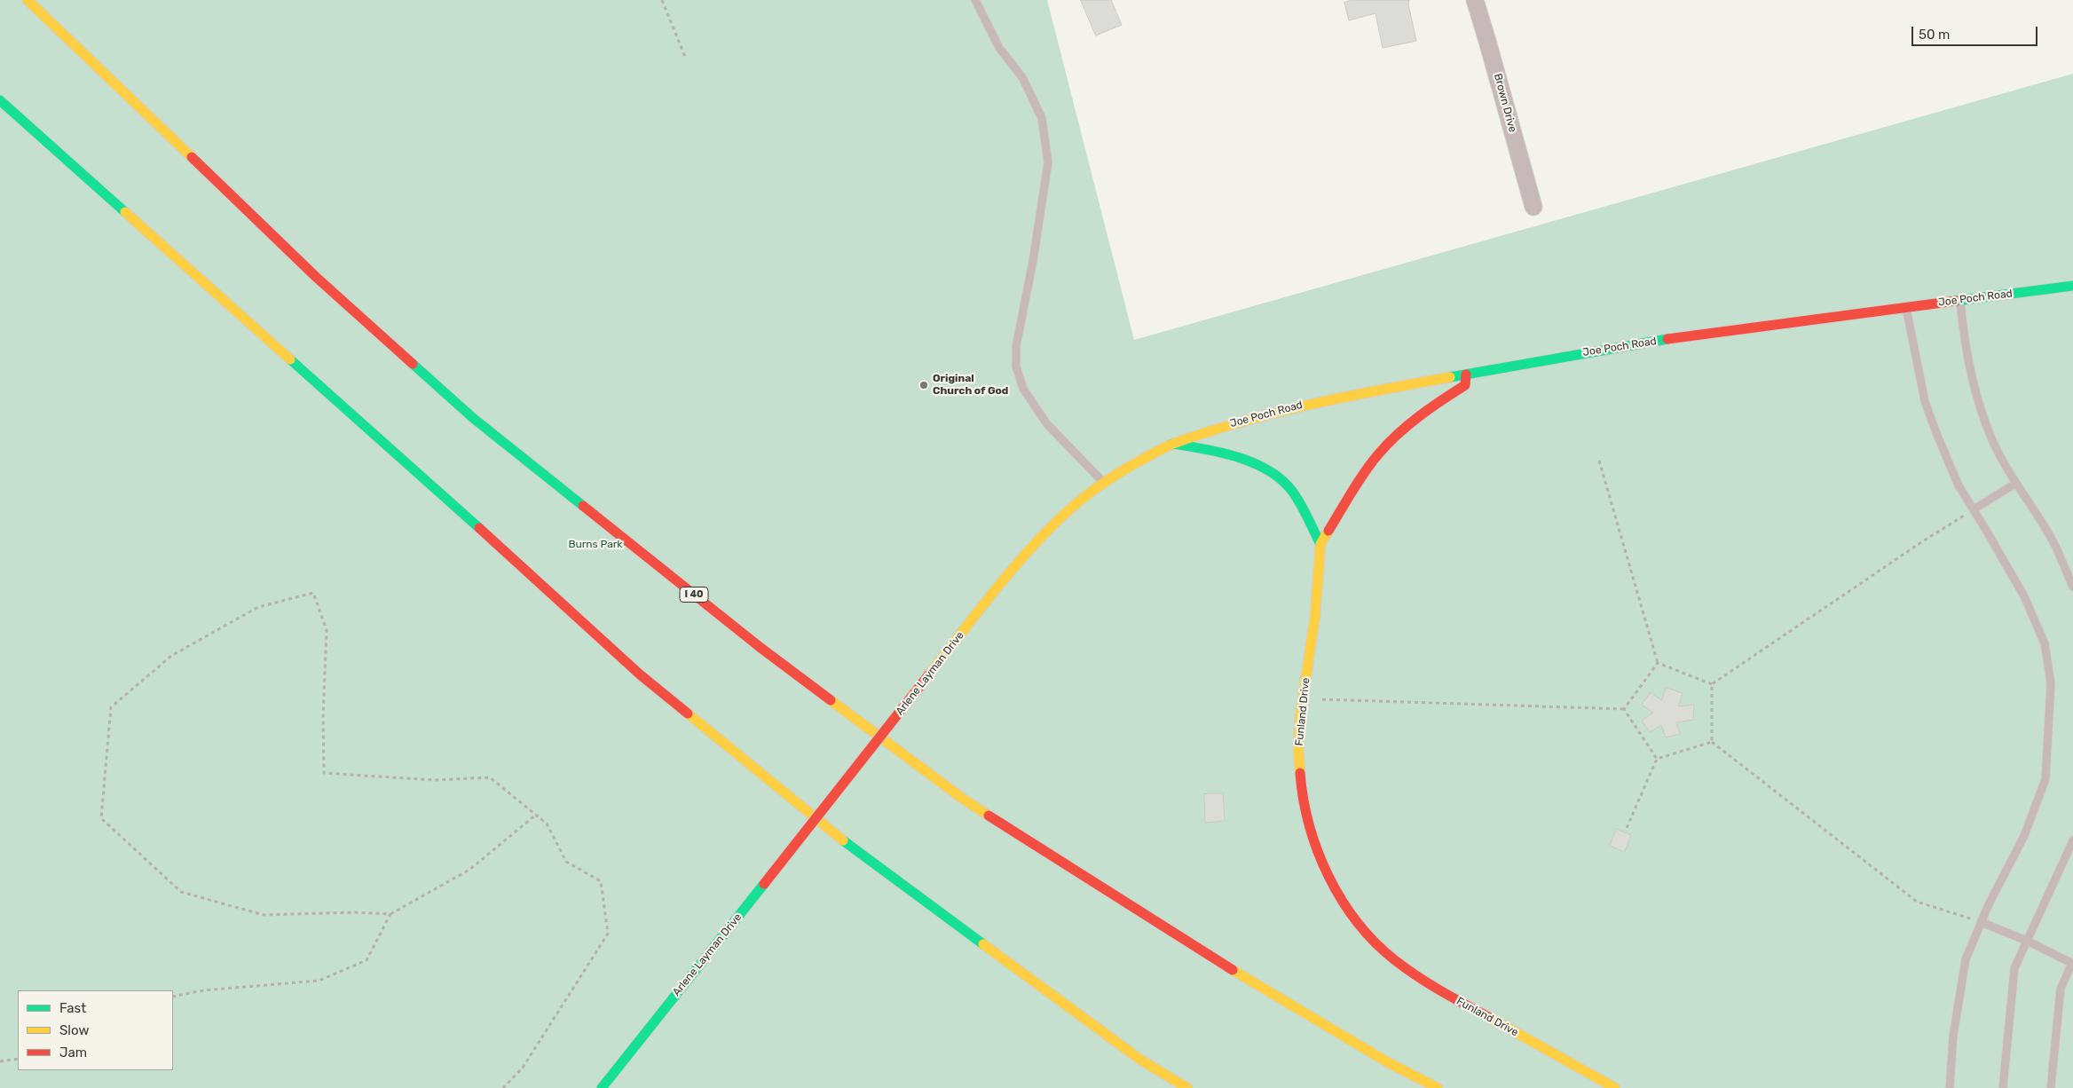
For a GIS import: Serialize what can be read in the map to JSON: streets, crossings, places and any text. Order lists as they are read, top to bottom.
{
  "streets": {
    "main road": [
      "Joe Poch Road",
      "I 40",
      "Arlene Layman Drive",
      "Funland Drive"
    ],
    "street": ["Brown Drive"]
  },
  "crossings": [
    ["Joe Poch Road", "Arlene Layman Drive"],
    ["Joe Poch Road", "Funland Drive"]
  ],
  "parks": ["Burns Park"],
  "places": ["Original Church of God"],
  "legend": ["Fast", "Slow", "Jam"],
  "scale_bar": "50 m"
}
